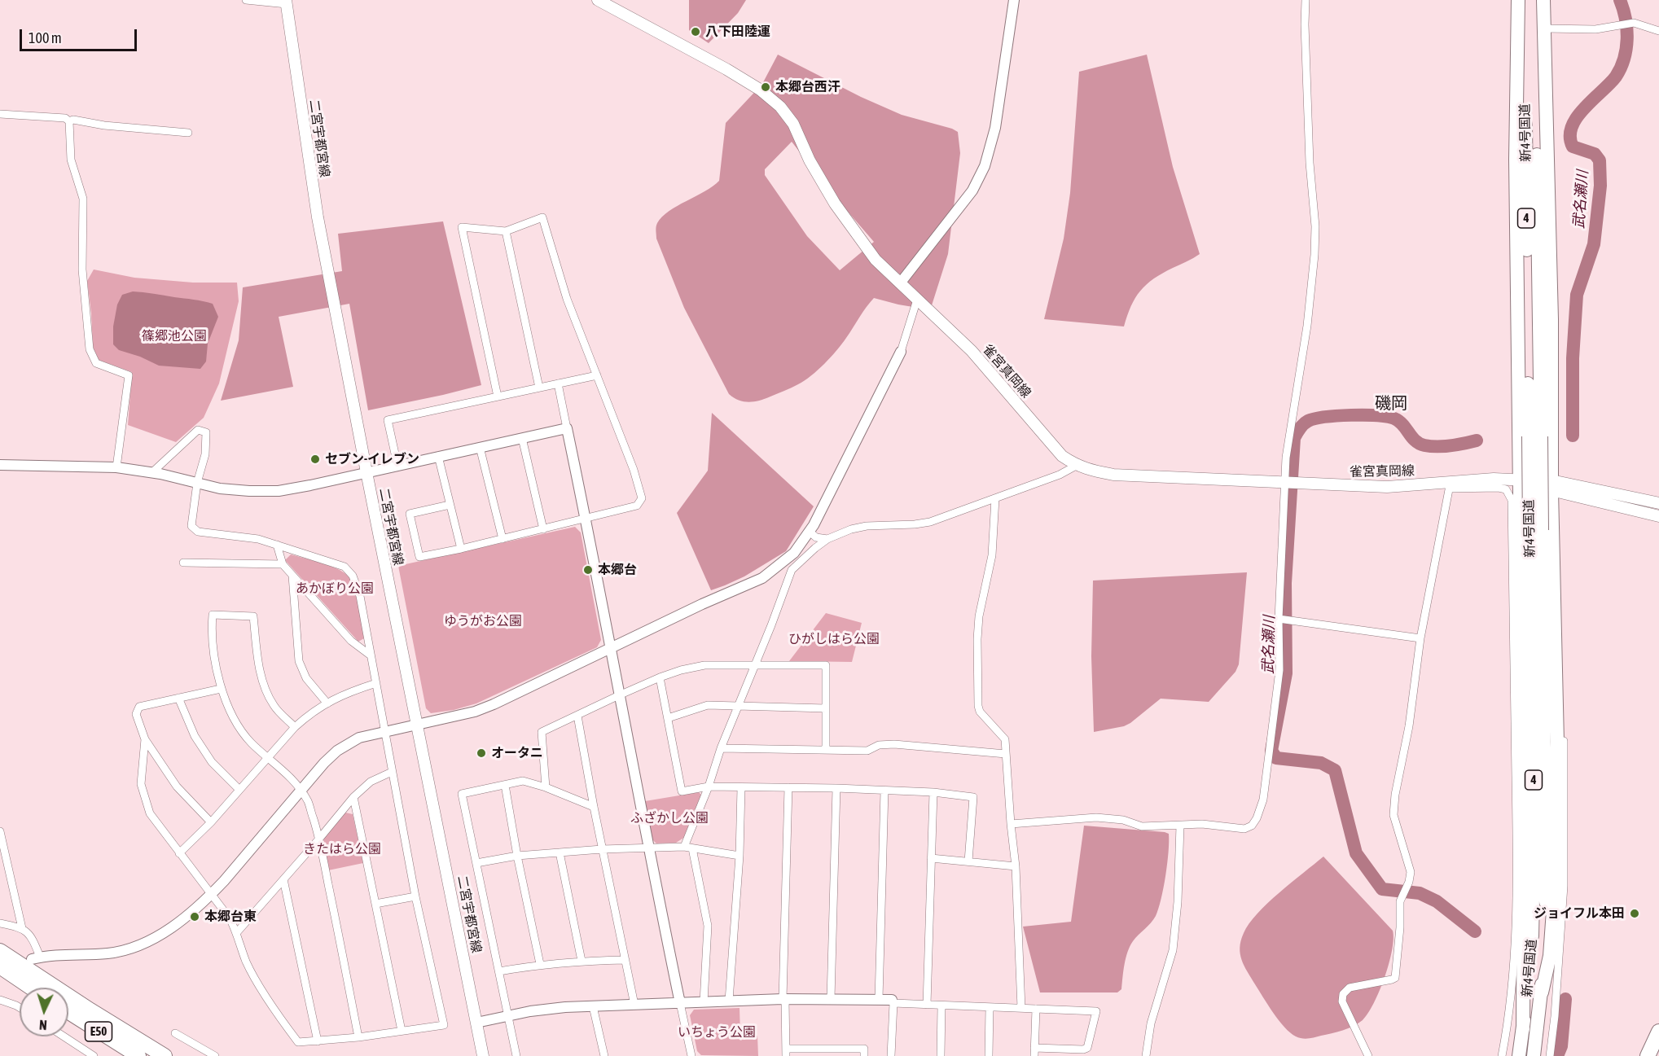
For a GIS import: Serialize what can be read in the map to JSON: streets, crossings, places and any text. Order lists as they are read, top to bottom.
{
  "streets": {
    "highway": ["新4号国道", "4", "E50"],
    "main road": ["二宮宇都宮線", "雀宮真岡線"]
  },
  "districts": ["磯岡"],
  "water": ["武名瀬川"],
  "parks": [
    "篠郷池公園",
    "あかぼり公園",
    "ゆうがお公園",
    "ひがしはら公園",
    "ふざかし公園",
    "きたはら公園",
    "いちょう公園"
  ],
  "places": [
    "八下田陸運",
    "本郷台西汗",
    "セブン-イレブン",
    "本郷台",
    "オータニ",
    "ジョイフル本田",
    "本郷台東"
  ],
  "scale_bar": "100 m",
  "north": "bottom"
}
